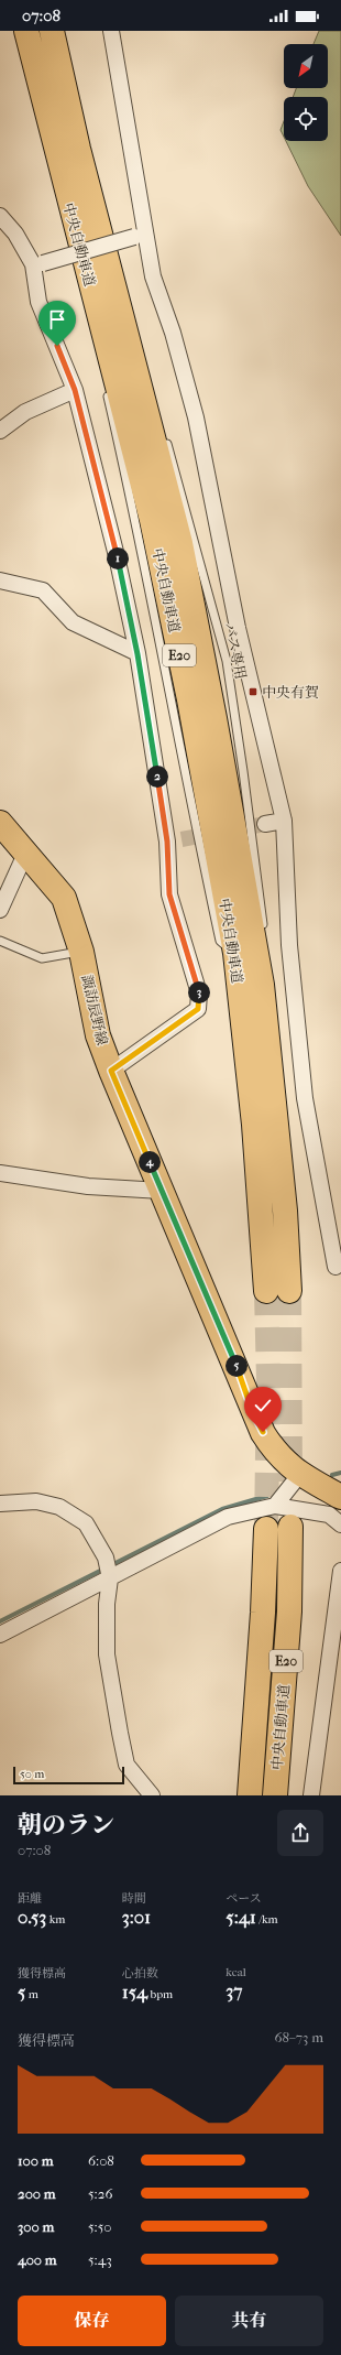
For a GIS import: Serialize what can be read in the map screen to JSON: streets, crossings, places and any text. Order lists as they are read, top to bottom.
{
  "streets": {
    "main road": ["中央自動車道", "E20", "諏訪辰野線"],
    "lane": ["バス専用"]
  },
  "places": {
    "transit": ["中央有賀"]
  },
  "scale_bar": "50 m",
  "north": "bottom left",
  "page": {
    "status": "07:08",
    "pins": [
      "1",
      "2",
      "3",
      "4",
      "5"
    ],
    "scale": "50 m",
    "heading": ["朝のラン", "07:08"],
    "stats": [
      ["距離", "0.53 km"],
      ["時間", "3:01"],
      ["ペース", "5:41 /km"],
      ["獲得標高", "5 m"],
      ["心拍数", "154 bpm"],
      ["kcal", "37"]
    ],
    "chart": ["獲得標高", "68–73 m"],
    "list": [
      {
        "name": "100 m",
        "note": "6:08"
      },
      {
        "name": "200 m",
        "note": "5:26"
      },
      {
        "name": "300 m",
        "note": "5:50"
      },
      {
        "name": "400 m",
        "note": "5:43"
      }
    ],
    "buttons": ["保存", "共有"]
  }
}
